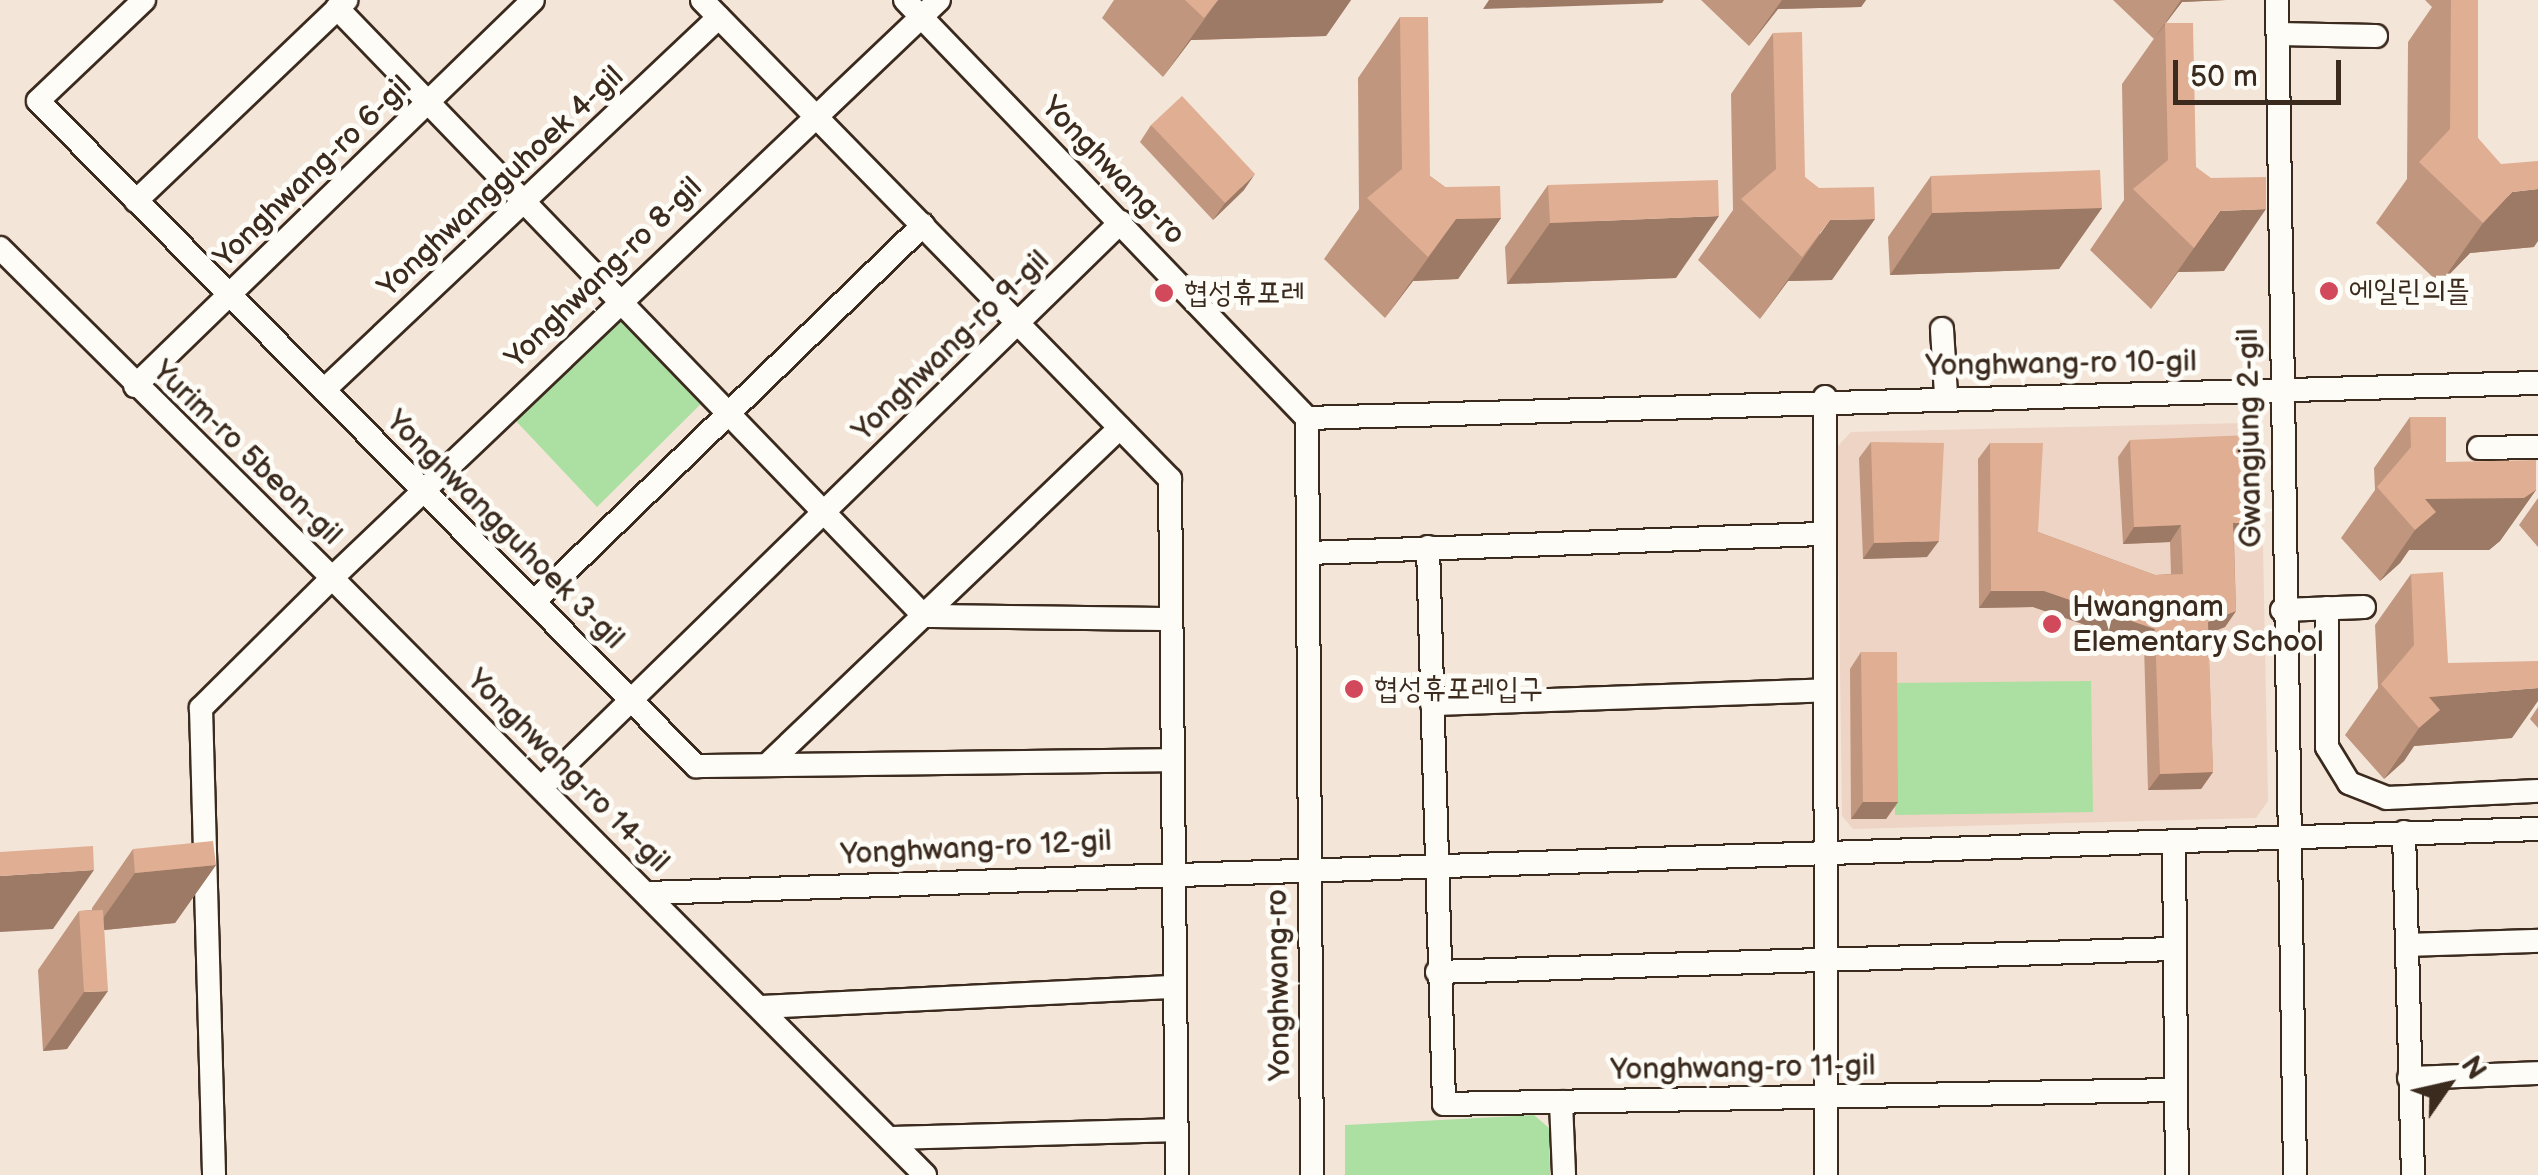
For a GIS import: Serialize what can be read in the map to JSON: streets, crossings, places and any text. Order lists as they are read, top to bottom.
{
  "streets": {
    "street": [
      "Yonghwang-ro",
      "Yonghwang-ro 6-gil",
      "Yonghwangguhoek 4-gil",
      "Yonghwang-ro 8-gil",
      "Yonghwang-ro 9-gil",
      "Yonghwang-ro 10-gil",
      "Gwangjung 2-gil",
      "Yurim-ro 5beon-gil",
      "Yonghwangguhoek 3-gil",
      "Yonghwang-ro 14-gil",
      "Yonghwang-ro 12-gil",
      "Yonghwang-ro 11-gil"
    ]
  },
  "crossings": [
    ["Yonghwang-ro", "Yonghwang-ro 8-gil"],
    ["Yonghwang-ro", "Yonghwang-ro 9-gil"],
    ["Yonghwang-ro", "Yonghwang-ro 10-gil"],
    ["Yonghwang-ro", "Yonghwang-ro 12-gil"],
    ["Yonghwang-ro 6-gil", "Yurim-ro 5beon-gil"],
    ["Yonghwang-ro 6-gil", "Yonghwangguhoek 3-gil"],
    ["Yonghwangguhoek 4-gil", "Yonghwangguhoek 3-gil"],
    ["Yonghwang-ro 8-gil", "Yurim-ro 5beon-gil"],
    ["Yonghwang-ro 8-gil", "Yonghwangguhoek 3-gil"],
    ["Yonghwang-ro 8-gil", "Yonghwang-ro 14-gil"],
    ["Yonghwang-ro 9-gil", "Yonghwangguhoek 3-gil"],
    ["Yonghwang-ro 9-gil", "Yonghwang-ro 14-gil"],
    ["Yonghwang-ro 10-gil", "Gwangjung 2-gil"],
    ["Yurim-ro 5beon-gil", "Yonghwang-ro 14-gil"],
    ["Yonghwang-ro 14-gil", "Yonghwang-ro 12-gil"]
  ],
  "places": [
    "에일린의뜰",
    "협성휴포레",
    "Hwangnam Elementary School",
    "협성휴포레입구"
  ],
  "scale_bar": "50 m",
  "north": "top right"
}
